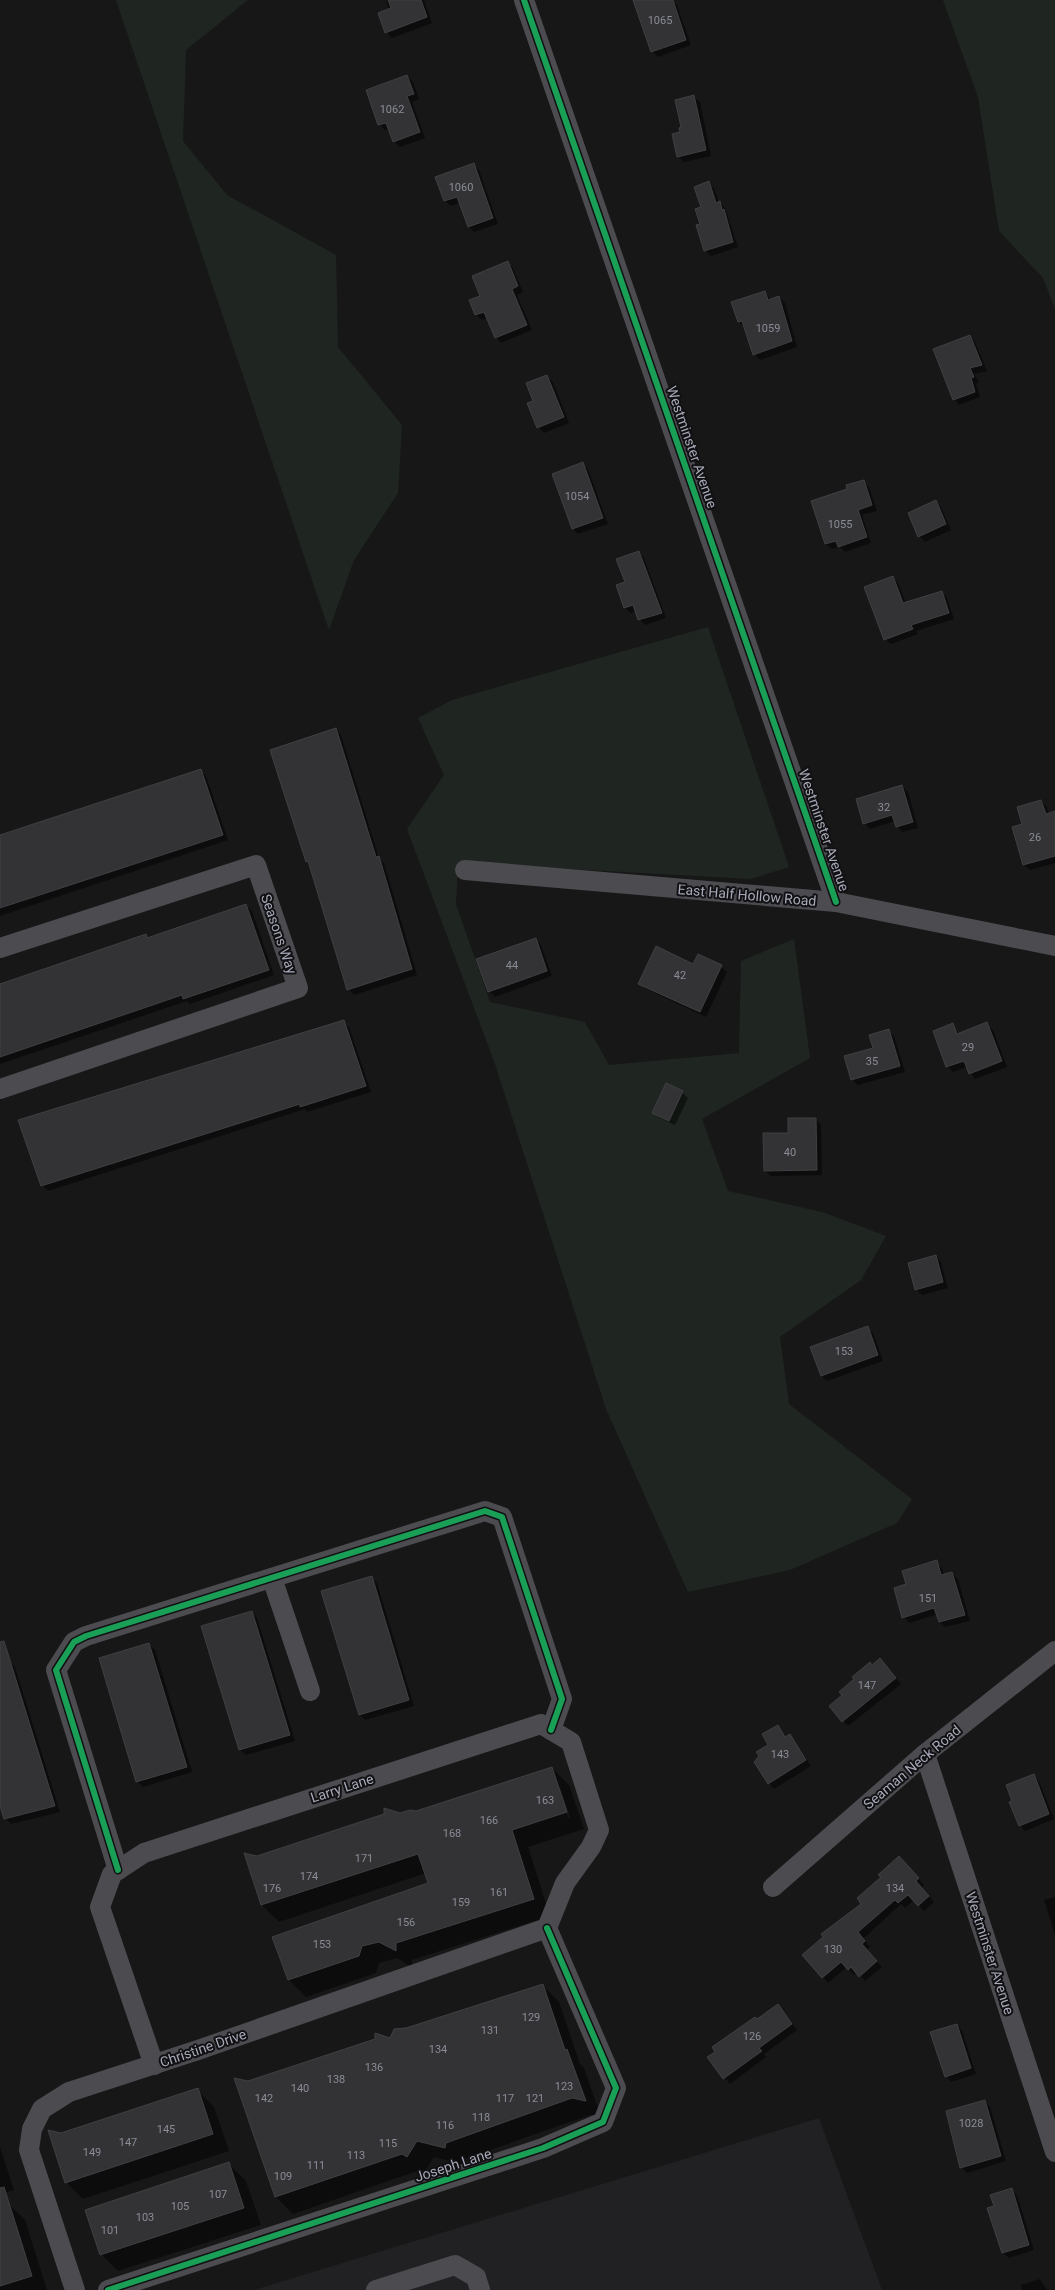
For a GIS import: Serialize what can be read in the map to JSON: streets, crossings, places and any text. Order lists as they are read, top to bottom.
{
  "streets": {
    "street": [
      "Westminster Avenue",
      "East Half Hollow Road",
      "Seasons Way",
      "Seaman Neck Road",
      "Larry Lane",
      "Christine Drive",
      "Joseph Lane"
    ]
  },
  "crossings": [
    ["Westminster Avenue", "East Half Hollow Road"],
    ["Westminster Avenue", "Seaman Neck Road"],
    ["Larry Lane", "Christine Drive"],
    ["Larry Lane", "Joseph Lane"],
    ["Christine Drive", "Joseph Lane"]
  ],
  "house_numbers": [
    "1065",
    "1062",
    "1060",
    "1059",
    "1054",
    "1055",
    "32",
    "26",
    "44",
    "42",
    "29",
    "35",
    "40",
    "153",
    "151",
    "147",
    "143",
    "163",
    "166",
    "168",
    "171",
    "174",
    "176",
    "134",
    "161",
    "159",
    "156",
    "153",
    "130",
    "129",
    "131",
    "126",
    "134",
    "136",
    "138",
    "123",
    "140",
    "142",
    "117",
    "121",
    "118",
    "1028",
    "116",
    "145",
    "147",
    "115",
    "149",
    "113",
    "111",
    "109",
    "107",
    "105",
    "103",
    "101"
  ]
}
